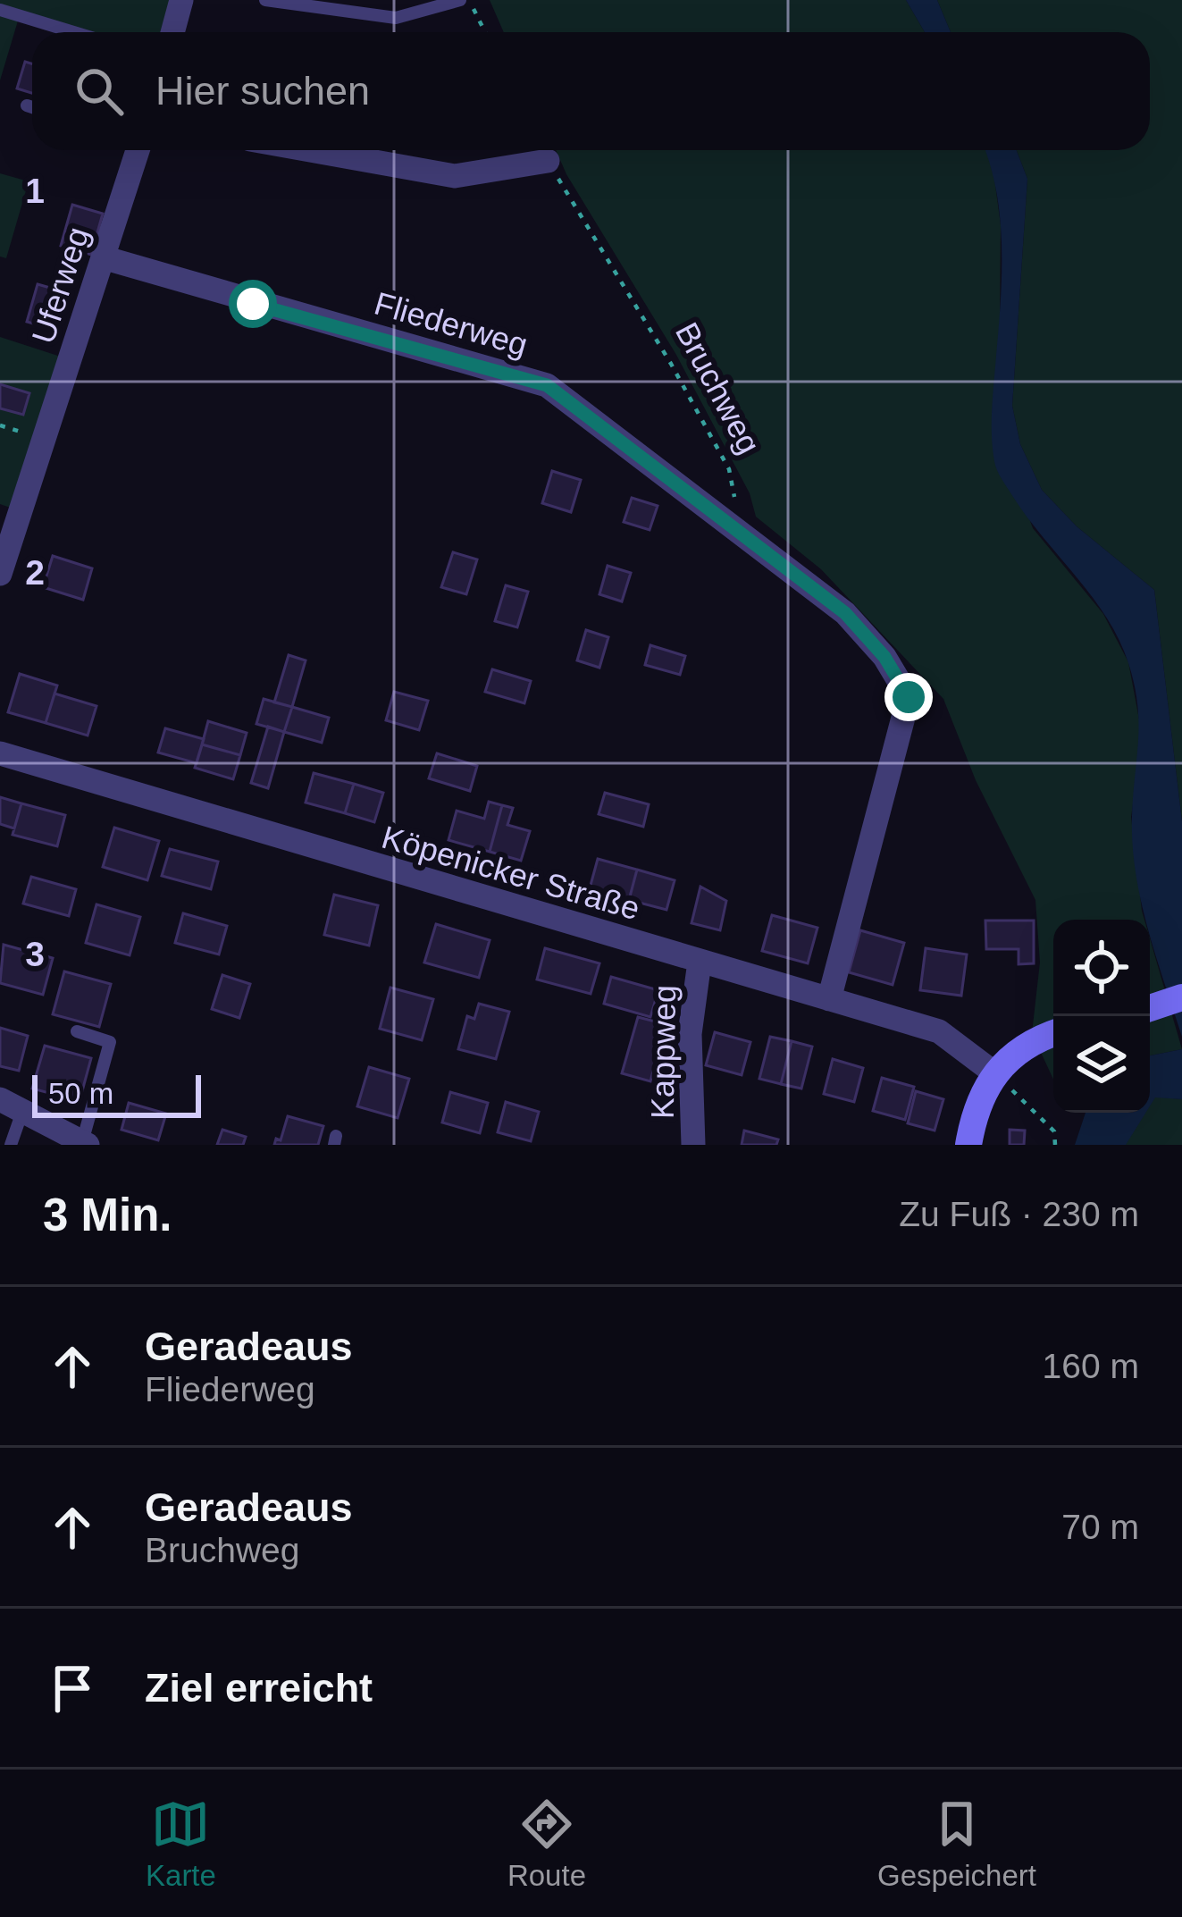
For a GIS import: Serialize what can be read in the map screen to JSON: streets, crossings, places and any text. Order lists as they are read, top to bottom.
{
  "streets": {
    "street": [
      "Uferweg",
      "Fliederweg",
      "Köpenicker Straße",
      "Kappweg"
    ],
    "path": ["Bruchweg"]
  },
  "crossings": [
    ["Uferweg", "Fliederweg"],
    ["Fliederweg", "Bruchweg"],
    ["Köpenicker Straße", "Kappweg"]
  ],
  "scale_bar": "50 m",
  "page": {
    "search": "Hier suchen",
    "scale": "50 m",
    "heading": ["3 Min.", "Zu Fuß · 230 m"],
    "list": [
      ["Geradeaus", "Fliederweg", "160 m"],
      ["Geradeaus", "Bruchweg", "70 m"],
      "Ziel erreicht"
    ],
    "nav": ["Karte", "Route", "Gespeichert"]
  },
  "grid": {
    "rows": ["1", "2", "3"]
  }
}
